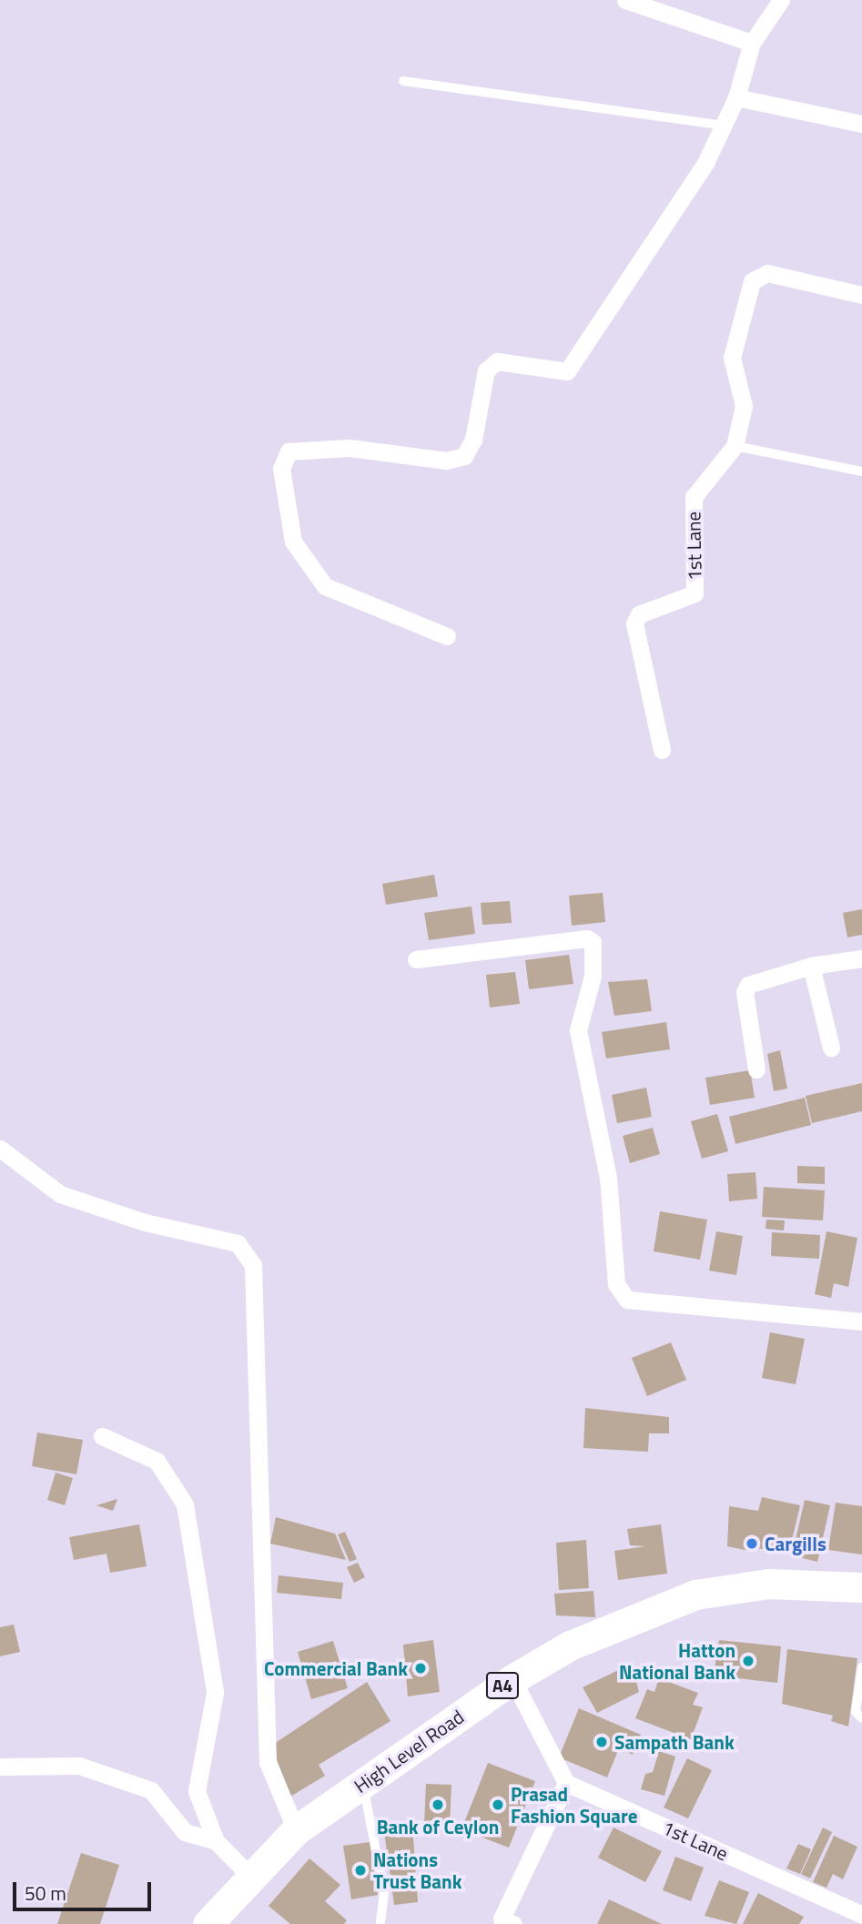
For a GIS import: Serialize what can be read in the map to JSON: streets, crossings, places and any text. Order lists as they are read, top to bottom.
{
  "streets": {
    "highway": ["A4", "High Level Road"],
    "street": ["1st Lane"]
  },
  "places": [
    "Cargills",
    "Hatton National Bank",
    "Commercial Bank",
    "Sampath Bank",
    "Bank of Ceylon",
    "Prasad Fashion Square",
    "Nations Trust Bank"
  ],
  "scale_bar": "50 m"
}
